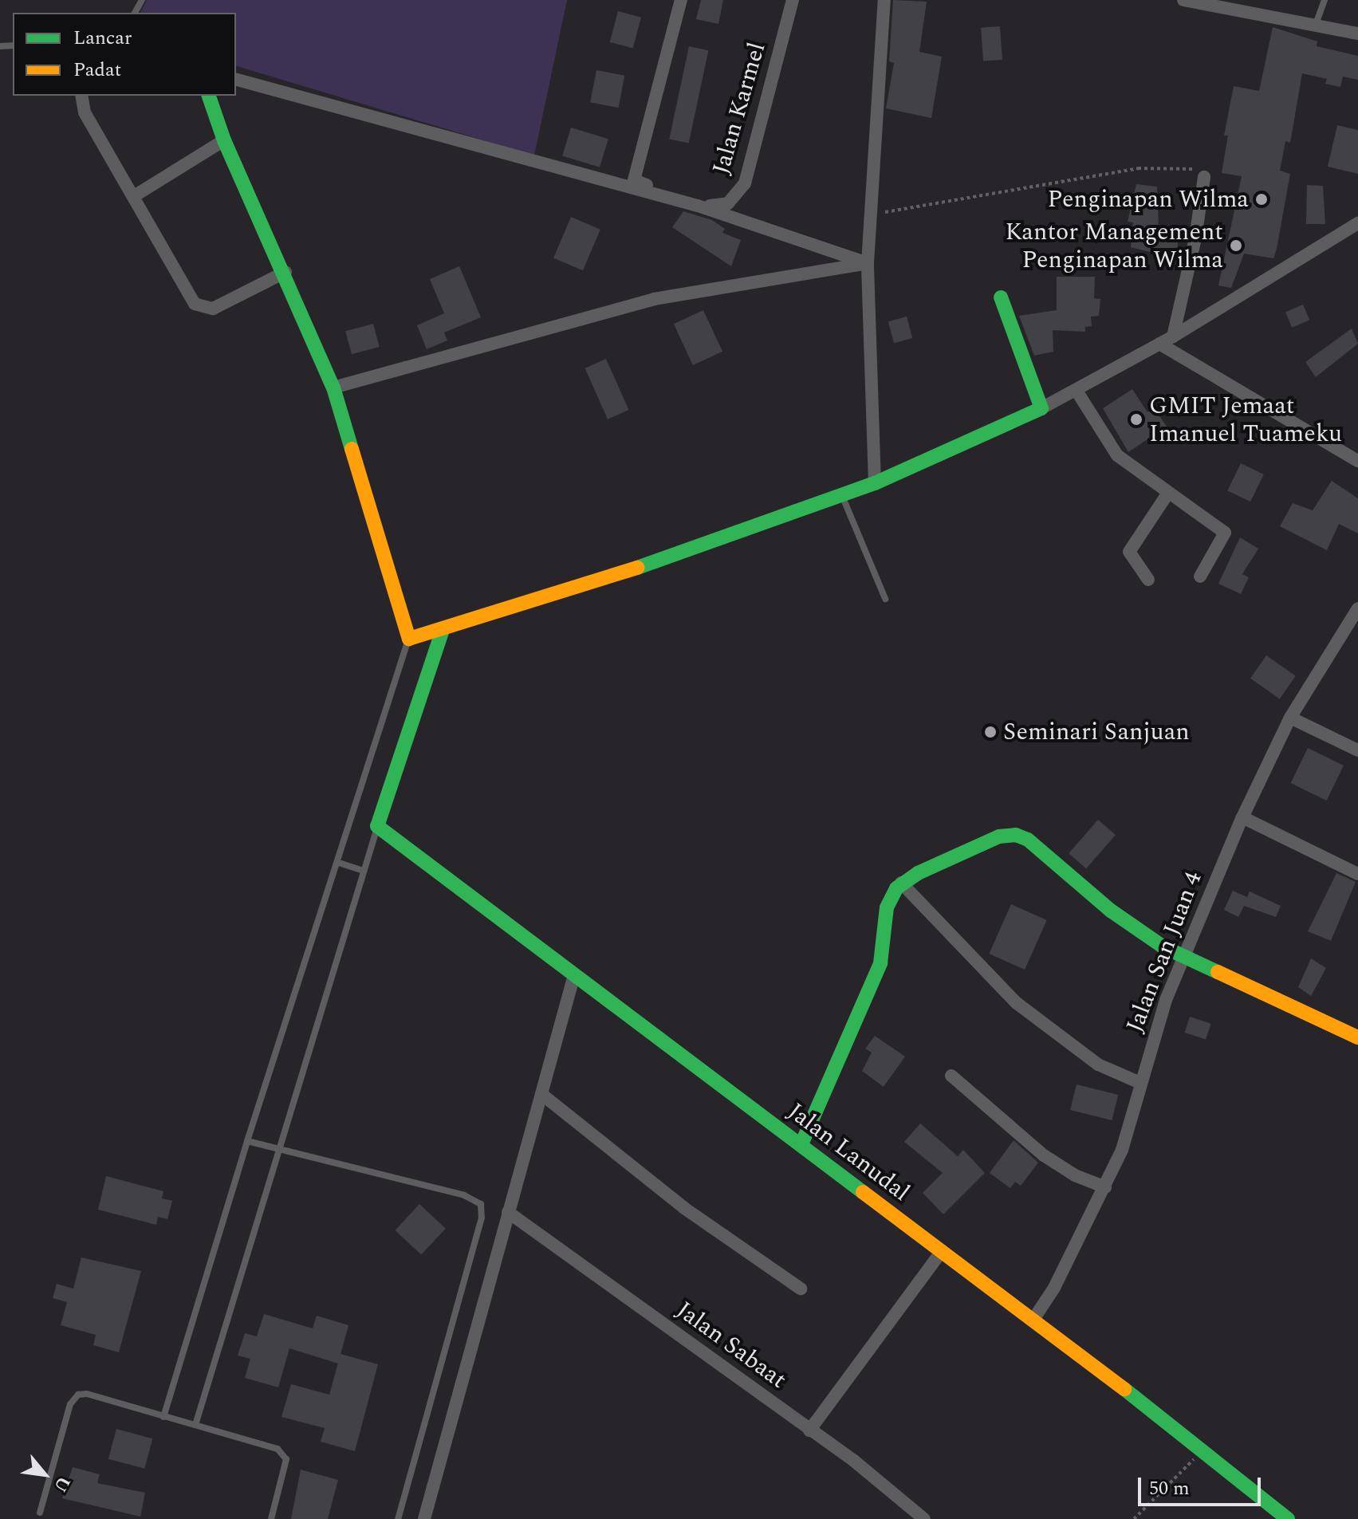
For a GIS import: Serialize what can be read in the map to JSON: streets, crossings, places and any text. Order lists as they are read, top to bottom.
{
  "streets": {
    "street": [
      "Jalan Karmel",
      "Jalan San Juan 4",
      "Jalan Lanudal",
      "Jalan Sabaat"
    ]
  },
  "crossings": [
    ["Jalan San Juan 4", "Jalan Lanudal"]
  ],
  "places": [
    "Penginapan Wilma",
    "Kantor Management Penginapan Wilma",
    "GMIT Jemaat Imanuel Tuameku",
    "Seminari Sanjuan"
  ],
  "legend": ["Lancar", "Padat"],
  "scale_bar": "50 m",
  "north": "bottom right"
}
